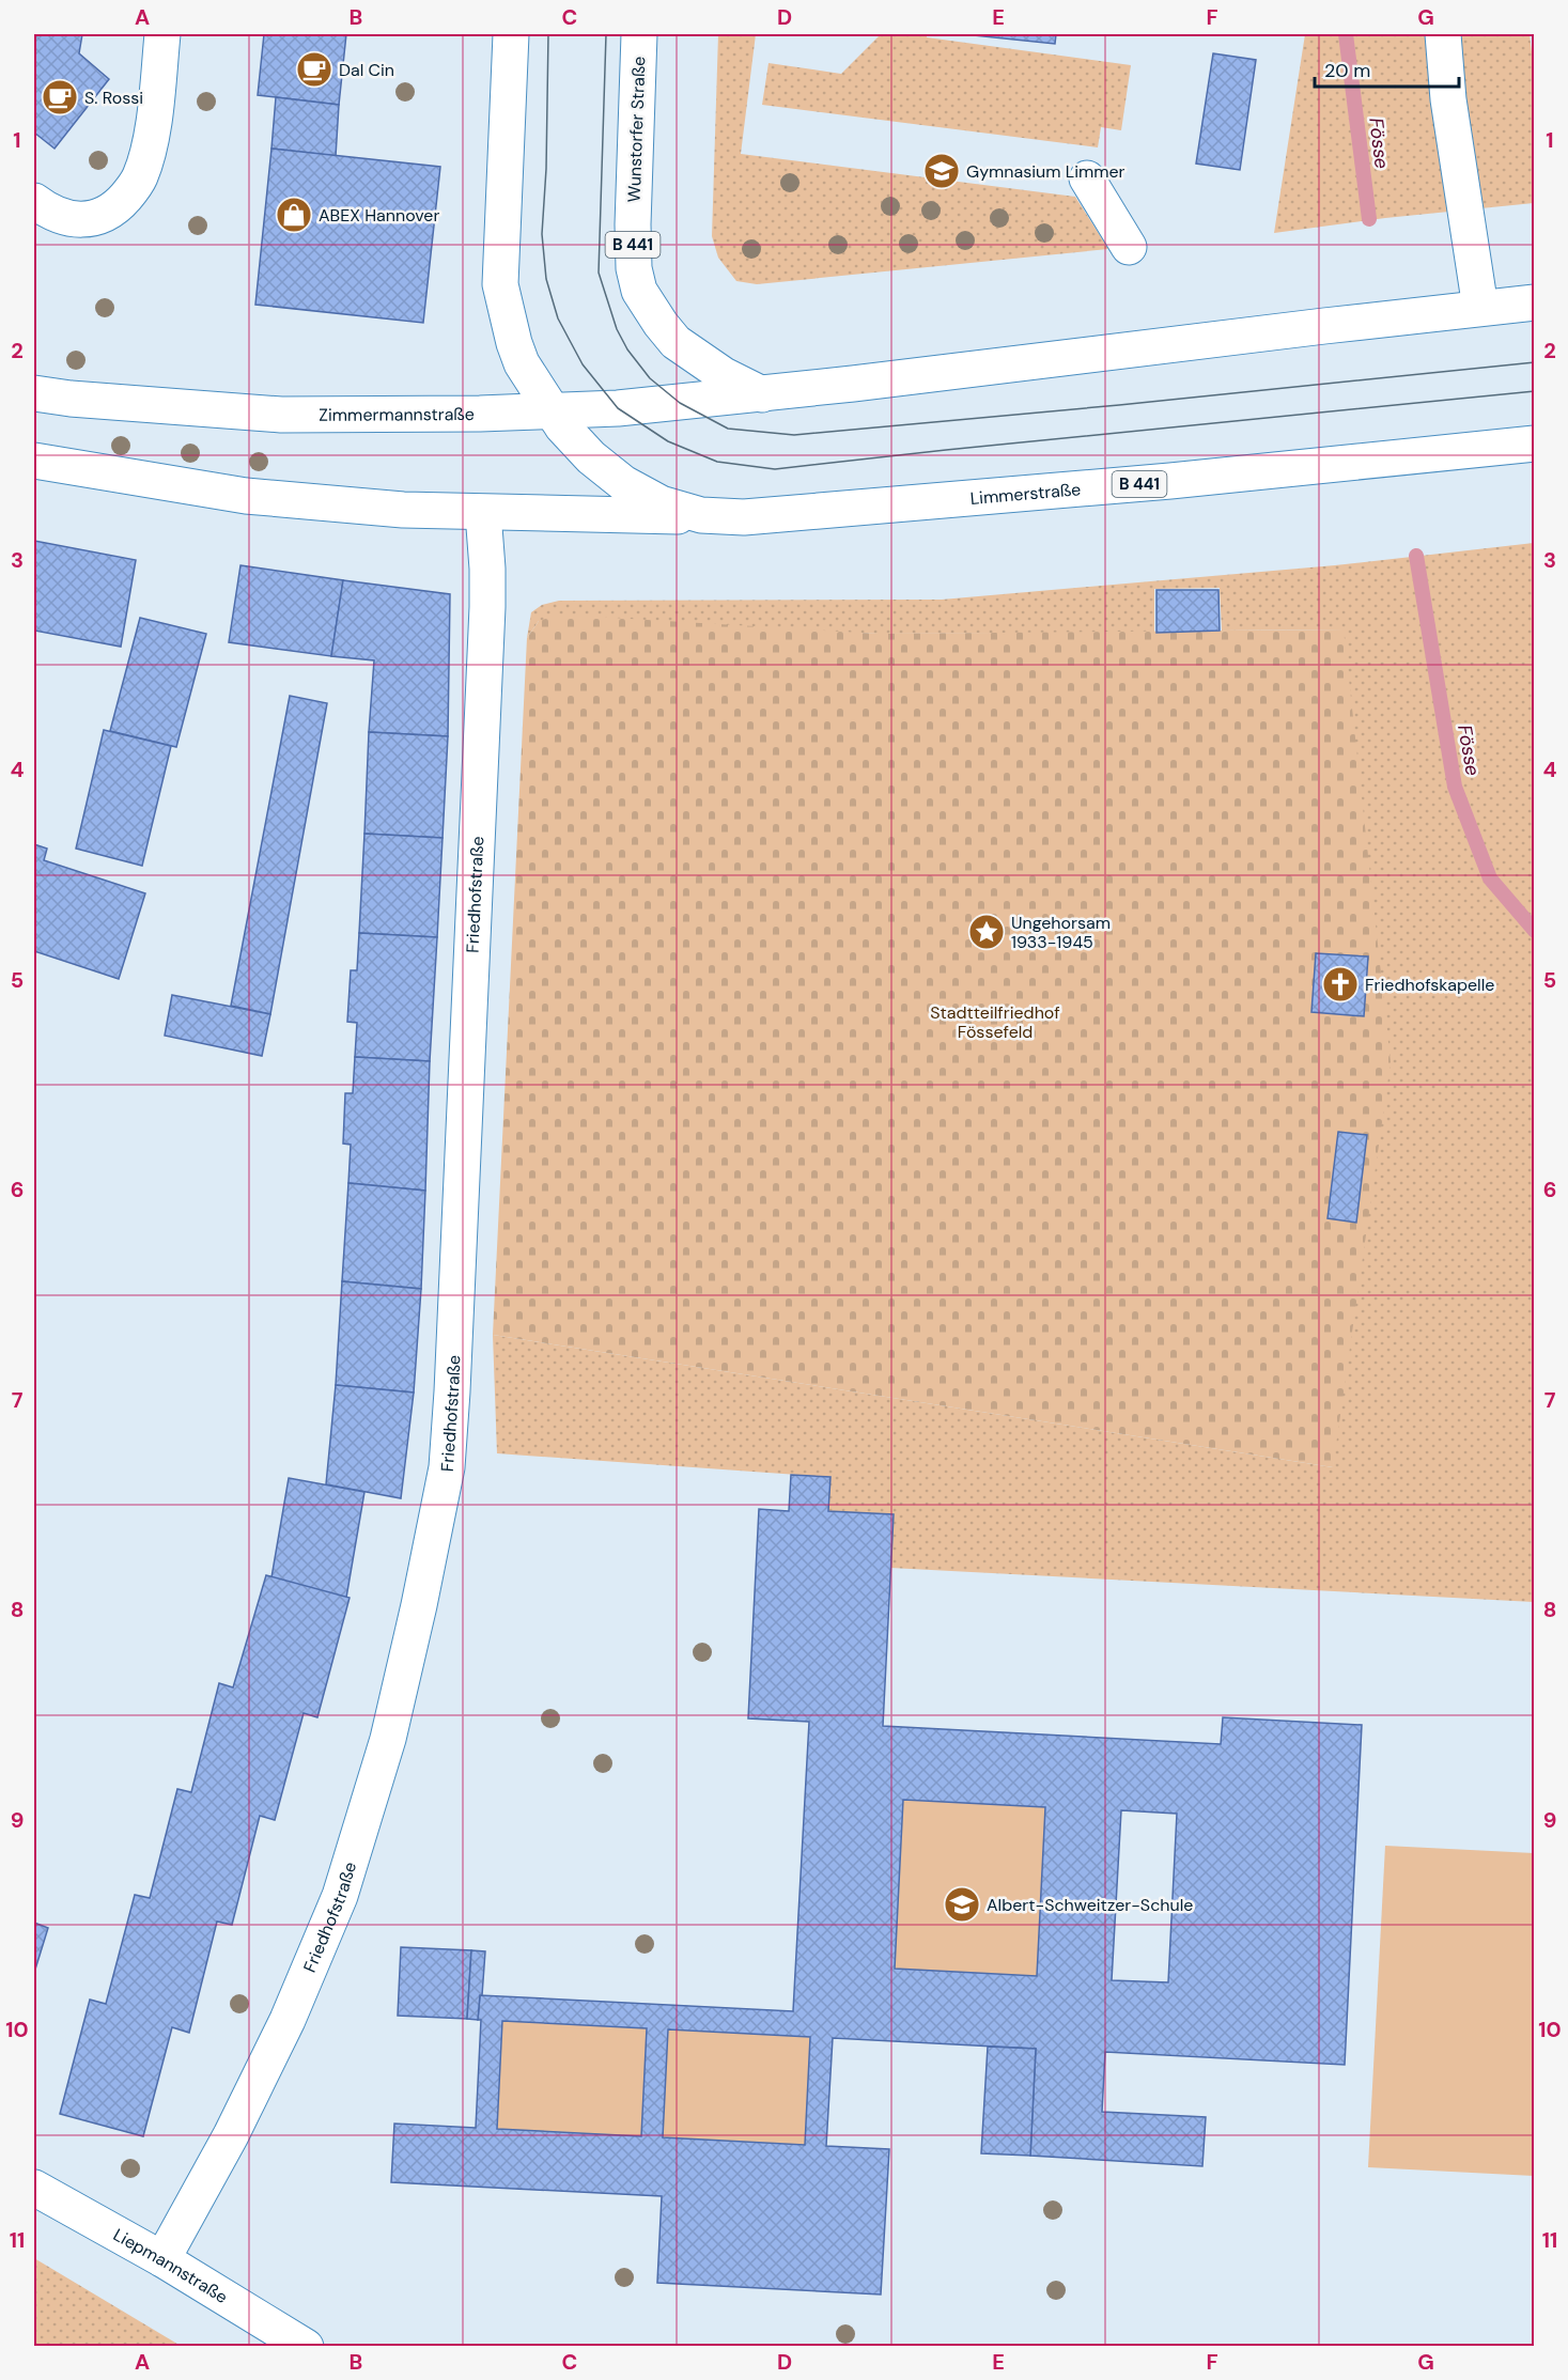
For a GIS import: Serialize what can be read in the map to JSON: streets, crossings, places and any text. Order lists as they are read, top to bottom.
{
  "streets": {
    "main road": [
      "Wunstorfer Straße",
      "B 441",
      "Zimmermannstraße",
      "Limmerstraße",
      "Friedhofstraße",
      "Liepmannstraße"
    ]
  },
  "crossings": [
    ["Wunstorfer Straße", "Zimmermannstraße"],
    ["B 441", "Zimmermannstraße"],
    ["B 441", "Limmerstraße"],
    ["Zimmermannstraße", "Limmerstraße"],
    ["Friedhofstraße", "Liepmannstraße"]
  ],
  "water": ["Fösse"],
  "parks": ["Stadtteilfriedhof Fössefeld"],
  "places": {
    "cafe": ["Dal Cin", "S. Rossi"],
    "school or university": ["Gymnasium Limmer", "Albert-Schweitzer-Schule"],
    "shop": ["ABEX Hannover"],
    "place": ["Ungehorsam 1933-1945"],
    "church": ["Friedhofskapelle"]
  },
  "scale_bar": "20 m",
  "grid": {
    "columns": [
      "A",
      "B",
      "C",
      "D",
      "E",
      "F",
      "G"
    ],
    "rows": [
      "1",
      "2",
      "3",
      "4",
      "5",
      "6",
      "7",
      "8",
      "9",
      "10",
      "11"
    ]
  }
}
